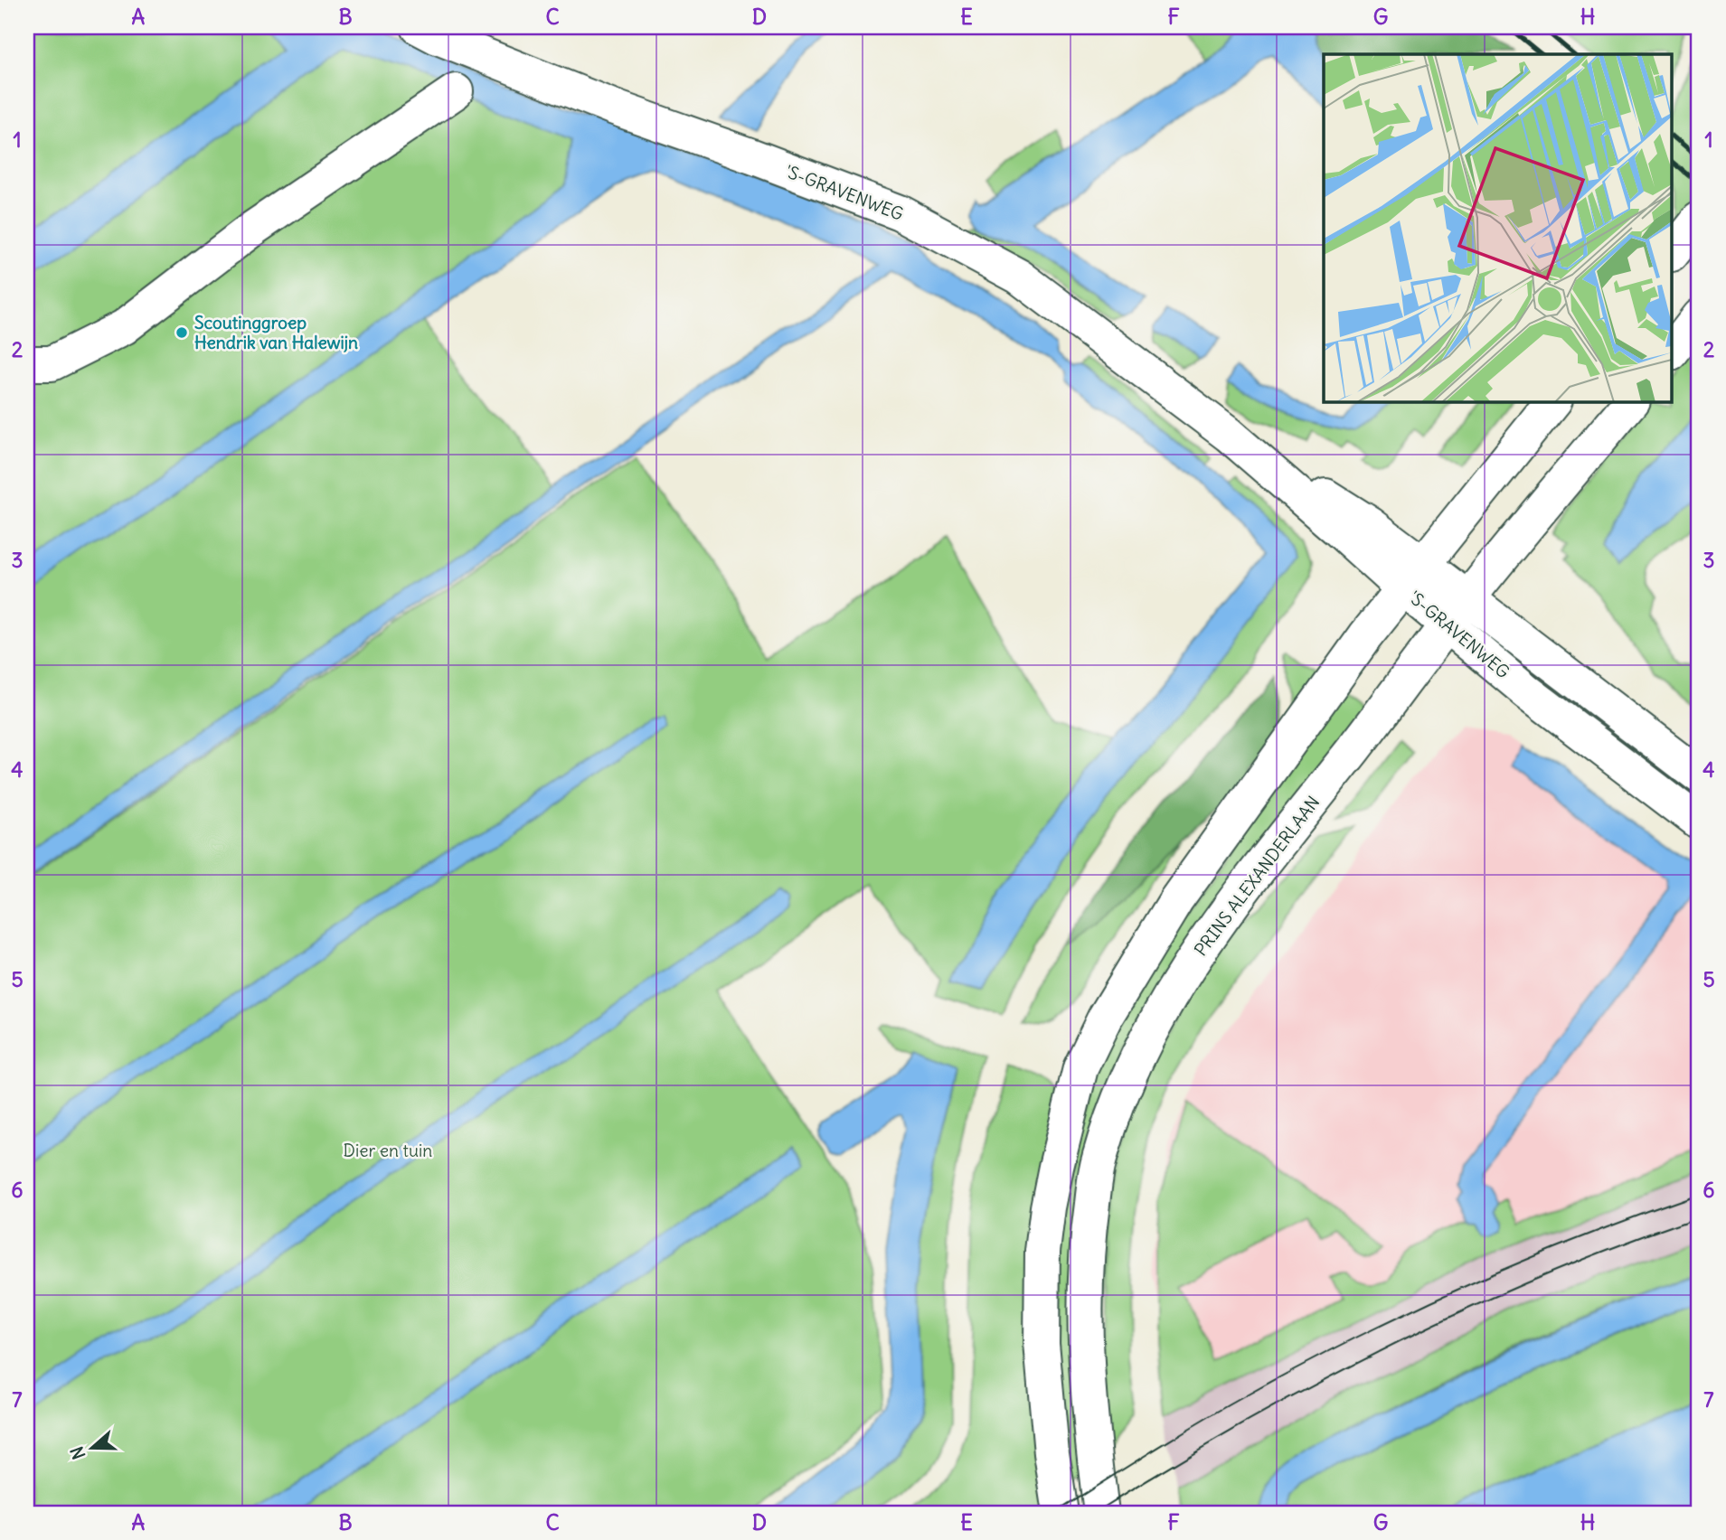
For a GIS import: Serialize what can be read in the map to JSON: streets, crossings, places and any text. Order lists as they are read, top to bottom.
{
  "streets": {
    "main road": ["'S-GRAVENWEG", "PRINS ALEXANDERLAAN"]
  },
  "crossings": [
    ["'S-GRAVENWEG", "PRINS ALEXANDERLAAN"]
  ],
  "parks": ["Dier en tuin"],
  "places": ["Scoutinggroep Hendrik van Halewijn"],
  "north": "left",
  "grid": {
    "columns": [
      "A",
      "B",
      "C",
      "D",
      "E",
      "F",
      "G",
      "H"
    ],
    "rows": [
      "1",
      "2",
      "3",
      "4",
      "5",
      "6",
      "7"
    ]
  }
}
